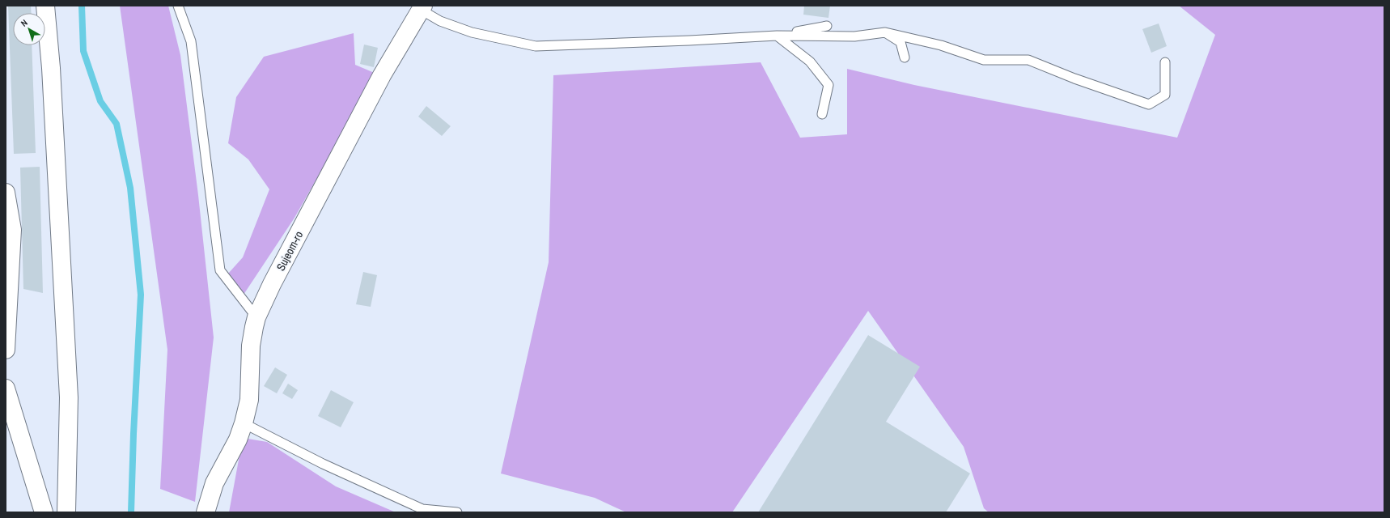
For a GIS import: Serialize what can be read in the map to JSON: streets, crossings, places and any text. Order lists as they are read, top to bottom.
{
  "streets": {
    "street": ["Sujeom-ro"]
  },
  "north": "top left"
}
